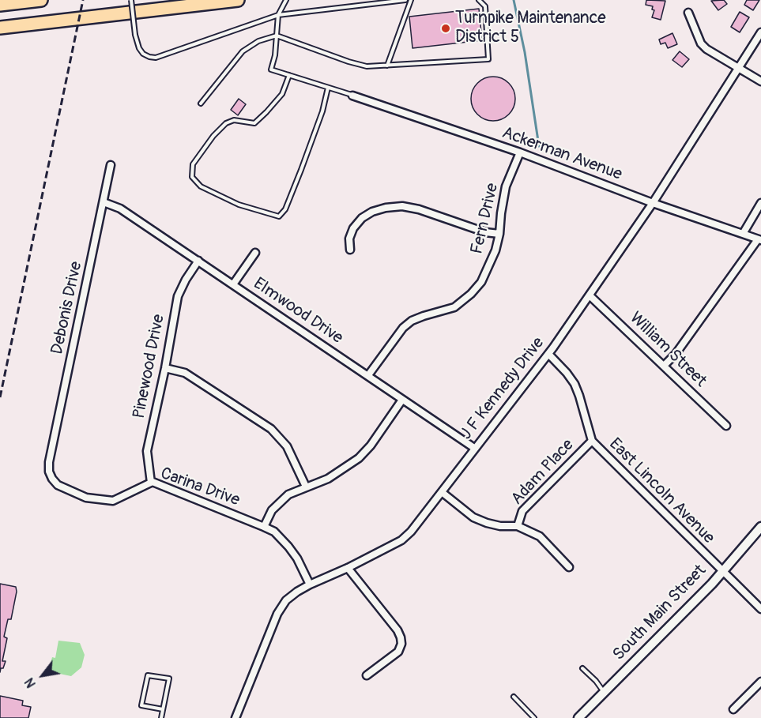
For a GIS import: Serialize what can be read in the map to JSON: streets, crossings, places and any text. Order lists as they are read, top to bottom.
{
  "streets": {
    "street": [
      "Ackerman Avenue",
      "Fern Drive",
      "Debonis Drive",
      "Elmwood Drive",
      "William Street",
      "Pinewood Drive",
      "J F Kennedy Drive",
      "Adam Place",
      "Carina Drive",
      "East Lincoln Avenue",
      "South Main Street"
    ]
  },
  "crossings": [
    ["Ackerman Avenue", "Fern Drive"],
    ["Ackerman Avenue", "J F Kennedy Drive"],
    ["Fern Drive", "Elmwood Drive"],
    ["Debonis Drive", "Elmwood Drive"],
    ["Debonis Drive", "Carina Drive"],
    ["Elmwood Drive", "Pinewood Drive"],
    ["Elmwood Drive", "J F Kennedy Drive"],
    ["William Street", "J F Kennedy Drive"],
    ["Pinewood Drive", "Carina Drive"],
    ["J F Kennedy Drive", "Carina Drive"],
    ["J F Kennedy Drive", "East Lincoln Avenue"],
    ["Adam Place", "East Lincoln Avenue"],
    ["East Lincoln Avenue", "South Main Street"]
  ],
  "places": ["Turnpike Maintenance District 5"],
  "north": "bottom left"
}
